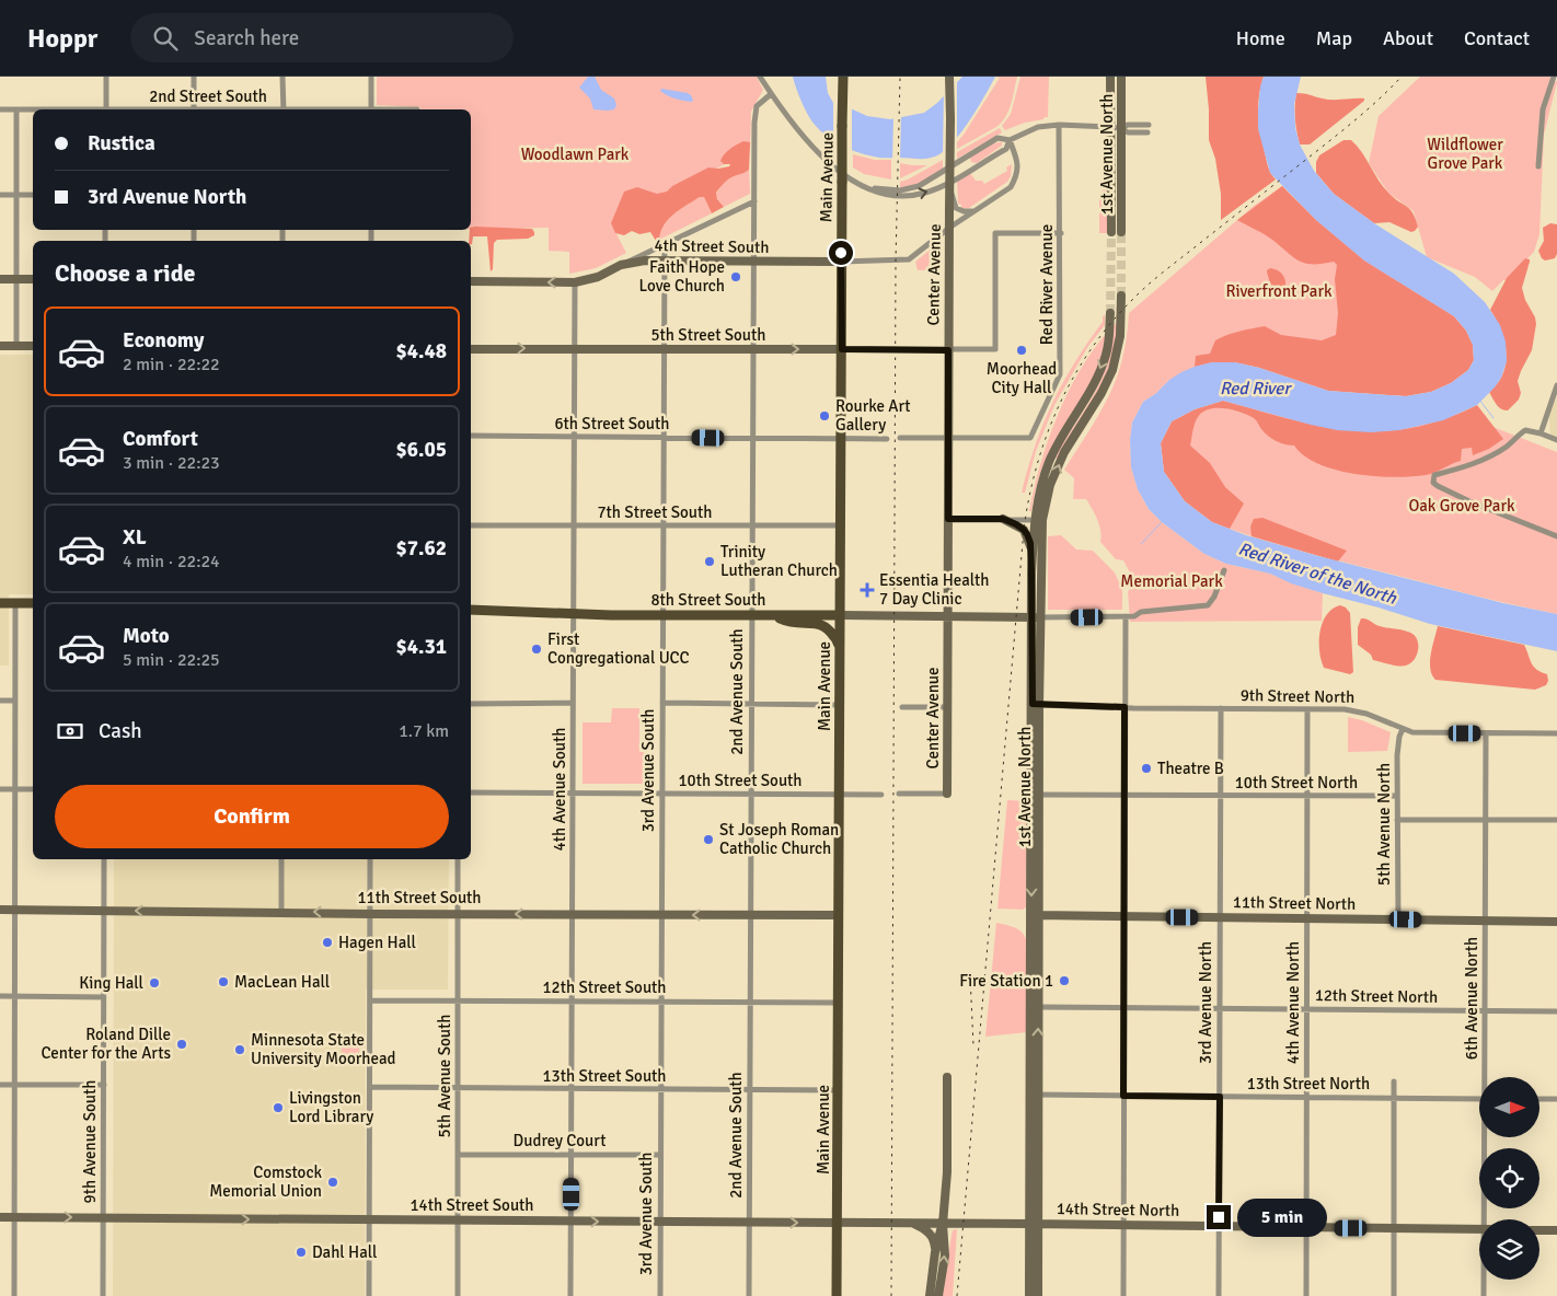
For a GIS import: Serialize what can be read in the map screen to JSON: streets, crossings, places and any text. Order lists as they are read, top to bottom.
{
  "streets": {
    "main road": ["Main Avenue", "8th Street South"],
    "street": [
      "2nd Street South",
      "1st Avenue North",
      "4th Street South",
      "Center Avenue",
      "Red River Avenue",
      "5th Street South",
      "6th Street South",
      "7th Street South",
      "2nd Avenue South",
      "9th Street North",
      "3rd Avenue South",
      "10th Street South",
      "10th Street North",
      "4th Avenue South",
      "5th Avenue North",
      "11th Street South",
      "11th Street North",
      "12th Street South",
      "12th Street North",
      "6th Avenue North",
      "3rd Avenue North",
      "4th Avenue North",
      "5th Avenue South",
      "13th Street South",
      "13th Street North",
      "Dudrey Court",
      "9th Avenue South",
      "14th Street South",
      "14th Street North"
    ]
  },
  "crossings": [
    ["1st Avenue North", "8th Street South"],
    ["1st Avenue North", "9th Street North"],
    ["1st Avenue North", "10th Street North"],
    ["1st Avenue North", "11th Street North"],
    ["1st Avenue North", "12th Street North"],
    ["1st Avenue North", "13th Street North"],
    ["1st Avenue North", "14th Street North"],
    ["Main Avenue", "4th Street South"],
    ["Main Avenue", "5th Street South"],
    ["Main Avenue", "6th Street South"],
    ["Main Avenue", "7th Street South"],
    ["Main Avenue", "8th Street South"],
    ["Main Avenue", "10th Street South"],
    ["Main Avenue", "11th Street South"],
    ["Main Avenue", "12th Street South"],
    ["Main Avenue", "13th Street South"],
    ["Main Avenue", "14th Street South"],
    ["4th Street South", "Center Avenue"],
    ["4th Street South", "2nd Avenue South"],
    ["4th Street South", "3rd Avenue South"],
    ["4th Street South", "4th Avenue South"],
    ["Center Avenue", "Red River Avenue"],
    ["Center Avenue", "5th Street South"],
    ["Center Avenue", "8th Street South"],
    ["Red River Avenue", "5th Street South"],
    ["5th Street South", "2nd Avenue South"],
    ["5th Street South", "3rd Avenue South"],
    ["5th Street South", "4th Avenue South"],
    ["6th Street South", "2nd Avenue South"],
    ["6th Street South", "3rd Avenue South"],
    ["6th Street South", "4th Avenue South"],
    ["7th Street South", "2nd Avenue South"],
    ["7th Street South", "3rd Avenue South"],
    ["7th Street South", "4th Avenue South"],
    ["8th Street South", "2nd Avenue South"],
    ["8th Street South", "3rd Avenue South"],
    ["8th Street South", "4th Avenue South"],
    ["2nd Avenue South", "10th Street South"],
    ["2nd Avenue South", "11th Street South"],
    ["2nd Avenue South", "12th Street South"],
    ["2nd Avenue South", "13th Street South"],
    ["2nd Avenue South", "14th Street South"],
    ["9th Street North", "5th Avenue North"],
    ["9th Street North", "6th Avenue North"],
    ["9th Street North", "3rd Avenue North"],
    ["9th Street North", "4th Avenue North"],
    ["3rd Avenue South", "10th Street South"],
    ["3rd Avenue South", "11th Street South"],
    ["3rd Avenue South", "12th Street South"],
    ["3rd Avenue South", "13th Street South"],
    ["3rd Avenue South", "Dudrey Court"],
    ["3rd Avenue South", "14th Street South"],
    ["10th Street South", "4th Avenue South"],
    ["10th Street North", "5th Avenue North"],
    ["10th Street North", "3rd Avenue North"],
    ["10th Street North", "4th Avenue North"],
    ["4th Avenue South", "11th Street South"],
    ["4th Avenue South", "12th Street South"],
    ["4th Avenue South", "13th Street South"],
    ["4th Avenue South", "Dudrey Court"],
    ["4th Avenue South", "14th Street South"],
    ["5th Avenue North", "11th Street North"],
    ["11th Street South", "5th Avenue South"],
    ["11th Street South", "9th Avenue South"],
    ["11th Street North", "6th Avenue North"],
    ["11th Street North", "3rd Avenue North"],
    ["11th Street North", "4th Avenue North"],
    ["12th Street South", "5th Avenue South"],
    ["12th Street North", "6th Avenue North"],
    ["12th Street North", "3rd Avenue North"],
    ["12th Street North", "4th Avenue North"],
    ["3rd Avenue North", "13th Street North"],
    ["3rd Avenue North", "14th Street North"],
    ["4th Avenue North", "13th Street North"],
    ["4th Avenue North", "14th Street North"],
    ["5th Avenue South", "13th Street South"],
    ["5th Avenue South", "Dudrey Court"],
    ["5th Avenue South", "14th Street South"],
    ["9th Avenue South", "14th Street South"],
    ["14th Street South", "14th Street North"]
  ],
  "one_way": ["11th Street South", "14th Street South"],
  "water": ["Red River", "Red River of the North"],
  "parks": [
    "Wildflower Grove Park",
    "Woodlawn Park",
    "Riverfront Park",
    "Oak Grove Park",
    "Memorial Park"
  ],
  "places": {
    "other": [
      "Faith Hope Love Church",
      "Moorhead City Hall",
      "Rourke Art Gallery",
      "Trinity Lutheran Church",
      "First Congregational UCC",
      "Theatre B",
      "St Joseph Roman Catholic Church",
      "Hagen Hall",
      "Fire Station 1",
      "MacLean Hall",
      "King Hall",
      "Roland Dille Center for the Arts",
      "Minnesota State University Moorhead",
      "Livingston Lord Library",
      "Comstock Memorial Union",
      "Dahl Hall"
    ],
    "health": ["Essentia Health 7 Day Clinic"]
  },
  "north": "right",
  "page": {
    "header": "Hoppr",
    "search": "Search here",
    "nav": [
      "Home",
      "Map",
      "About",
      "Contact"
    ],
    "banner": ["Rustica", "3rd Avenue North"],
    "heading": "Choose a ride",
    "list": [
      {
        "name": "Economy",
        "note": "2 min · 22:22",
        "value": "$4.48"
      },
      {
        "name": "Comfort",
        "note": "3 min · 22:23",
        "value": "$6.05"
      },
      {
        "name": "XL",
        "note": "4 min · 22:24",
        "value": "$7.62"
      },
      {
        "name": "Moto",
        "note": "5 min · 22:25",
        "value": "$4.31"
      }
    ],
    "pay": ["Cash", "1.7 km"],
    "buttons": "Confirm",
    "bubble": "5 min"
  }
}
